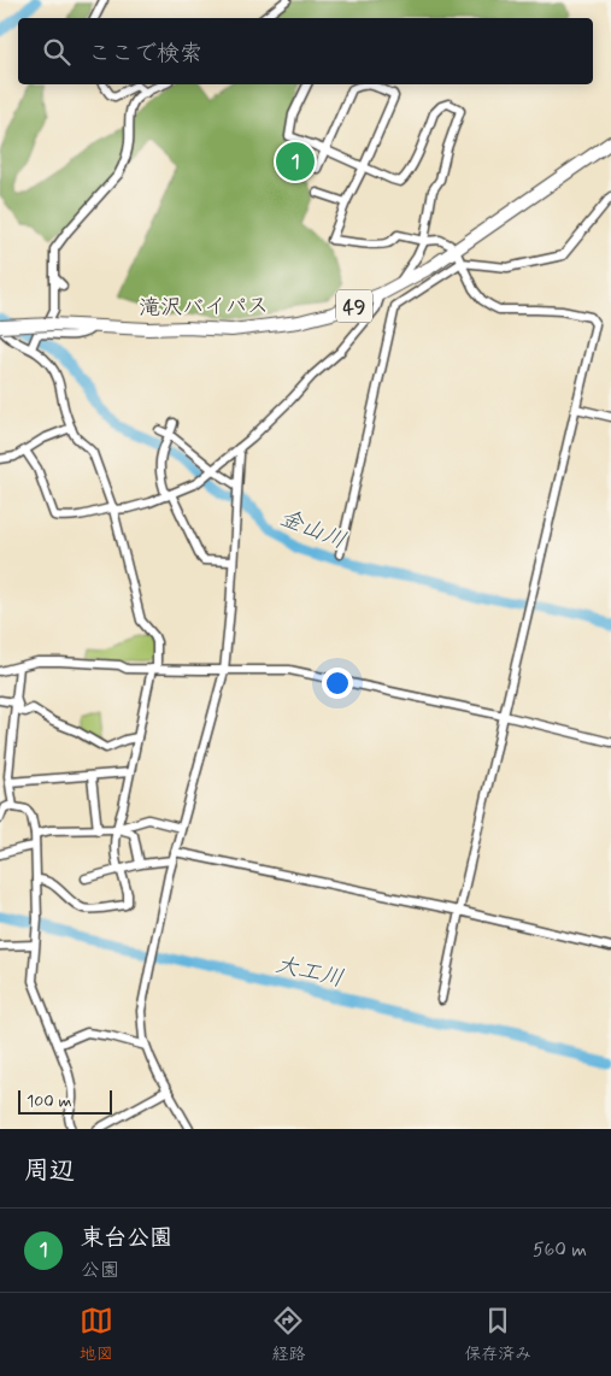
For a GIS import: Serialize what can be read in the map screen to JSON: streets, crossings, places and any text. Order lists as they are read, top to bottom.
{
  "streets": {
    "highway": ["滝沢バイパス", "49"]
  },
  "water": ["金山川", "大工川"],
  "scale_bar": "100 m",
  "page": {
    "search": "ここで検索",
    "pins": "1",
    "scale": "100 m",
    "heading": "周辺",
    "list": [
      {
        "mark": "1",
        "name": "東台公園",
        "note": "公園",
        "value": "560 m"
      }
    ],
    "nav": ["地図", "経路", "保存済み"]
  }
}
